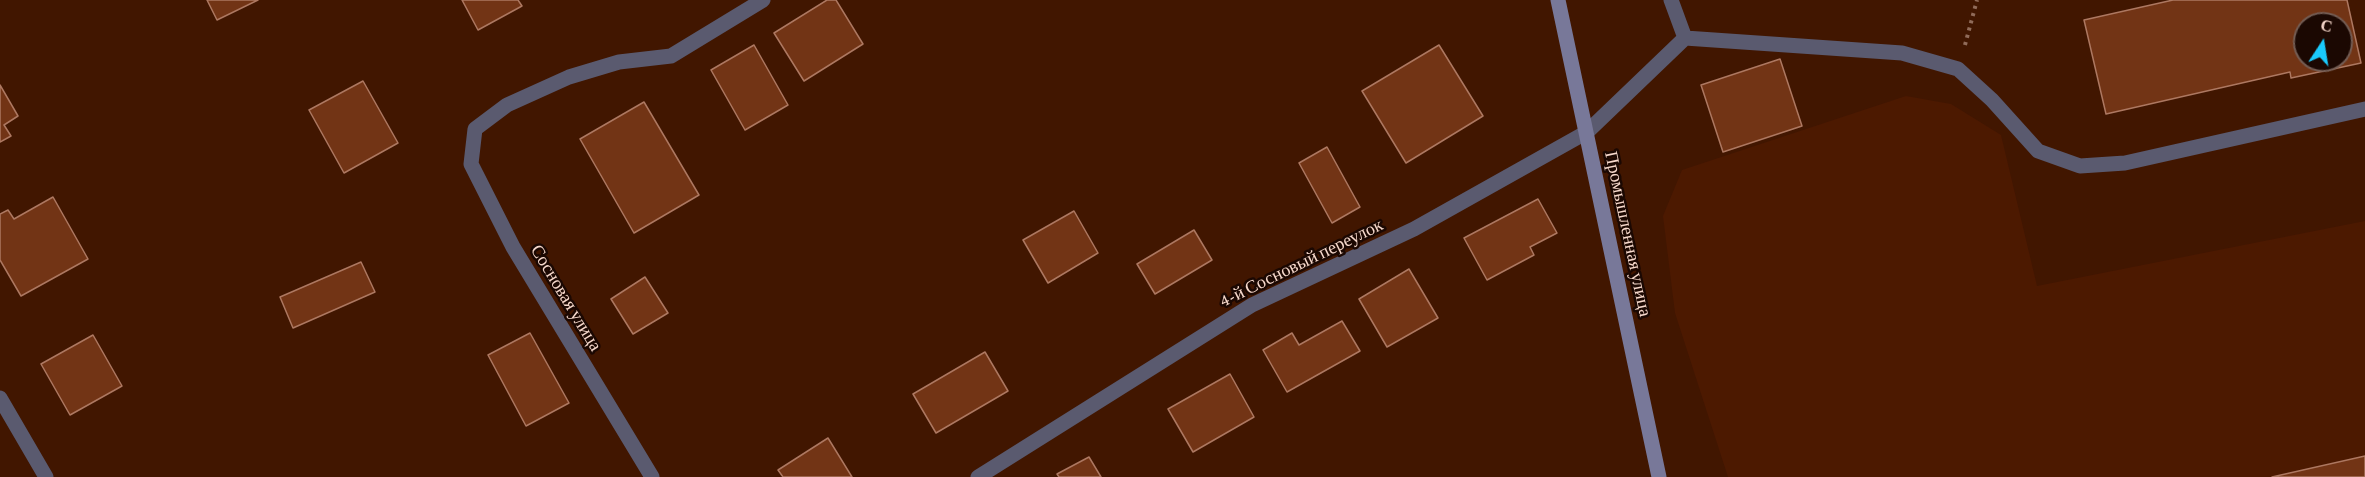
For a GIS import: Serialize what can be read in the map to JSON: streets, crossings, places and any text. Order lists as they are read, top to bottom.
{
  "streets": {
    "street": ["Промышленная улица", "4-й Сосновый переулок", "Сосновая улица"]
  },
  "crossings": [
    ["Промышленная улица", "4-й Сосновый переулок"]
  ],
  "north": "top"
}
